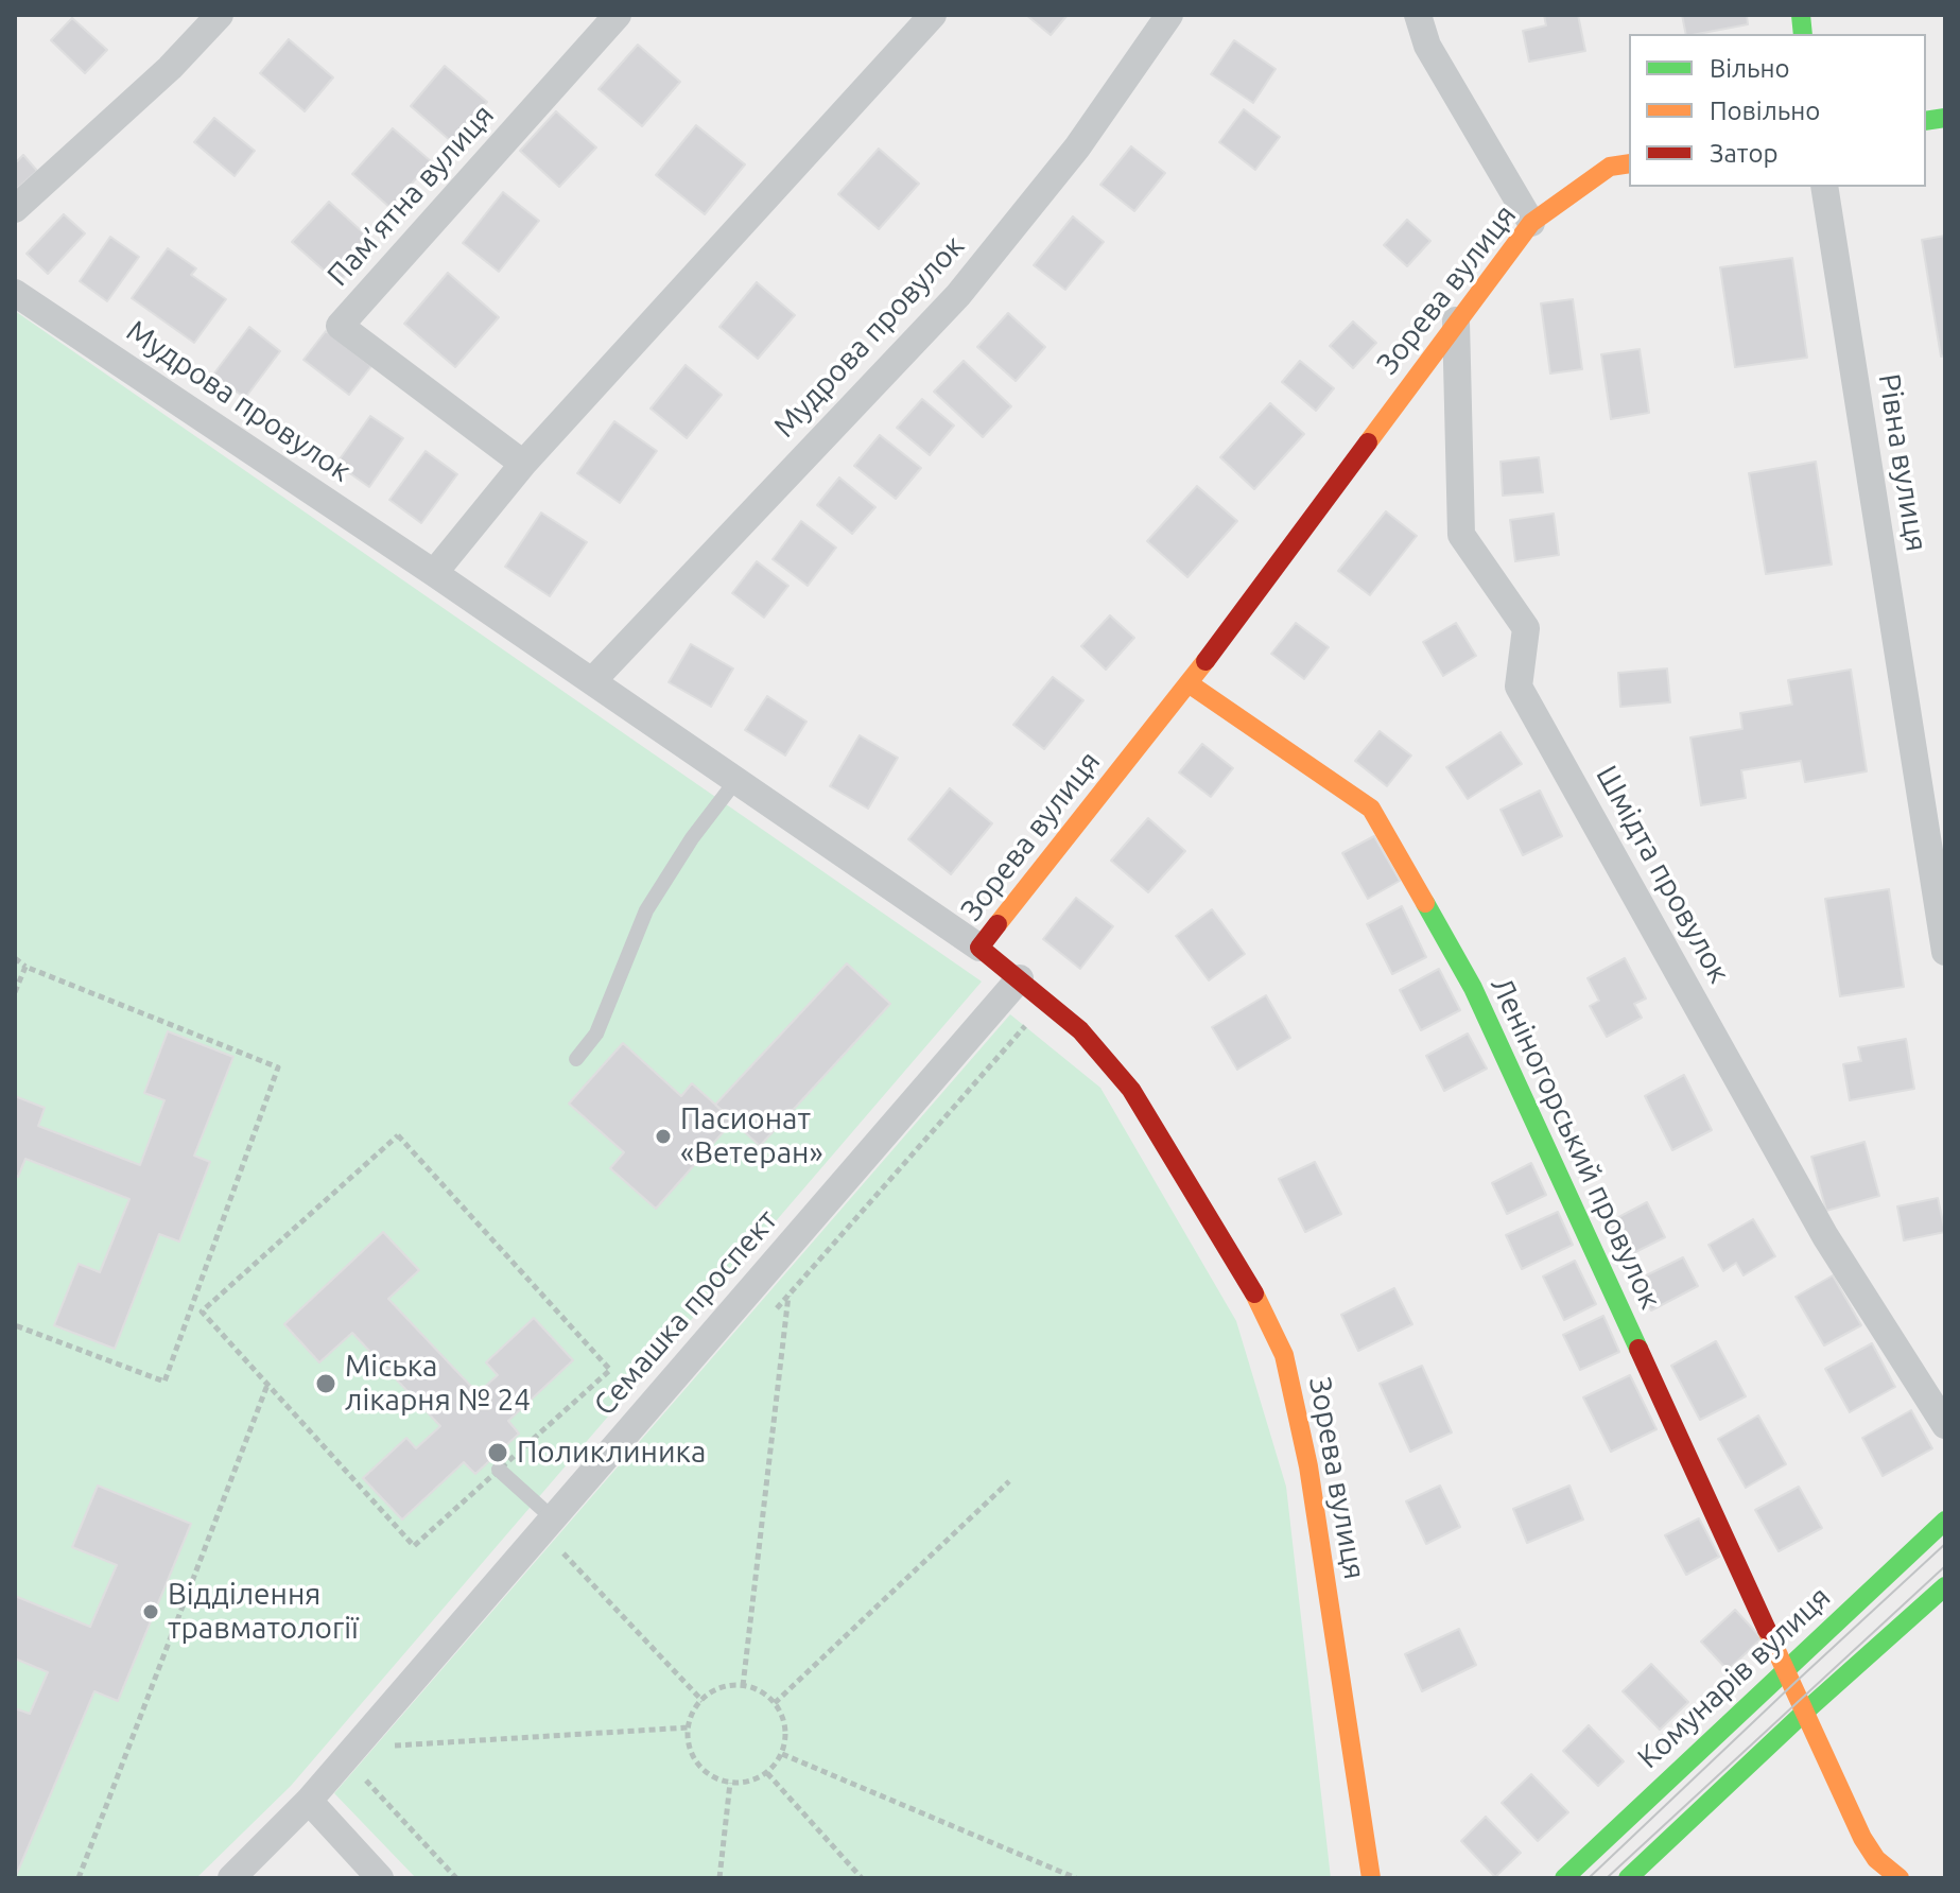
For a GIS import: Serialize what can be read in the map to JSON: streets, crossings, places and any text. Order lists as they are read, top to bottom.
{
  "streets": {
    "street": [
      "Пам’ятна вулиця",
      "Зорева вулиця",
      "Мудрова провулок",
      "Рівна вулиця",
      "Шмідта провулок",
      "Леніногорський провулок",
      "Семашка проспект",
      "Комунарів вулиця"
    ]
  },
  "crossings": [
    ["Зорева вулиця", "Мудрова провулок"],
    ["Зорева вулиця", "Шмідта провулок"],
    ["Зорева вулиця", "Леніногорський провулок"],
    ["Зорева вулиця", "Семашка проспект"],
    ["Леніногорський провулок", "Комунарів вулиця"]
  ],
  "places": [
    "Пасионат «Ветеран»",
    "Міська лікарня № 24",
    "Поликлиника",
    "Відділення травматології"
  ],
  "legend": ["Вільно", "Повільно", "Затор"]
}
